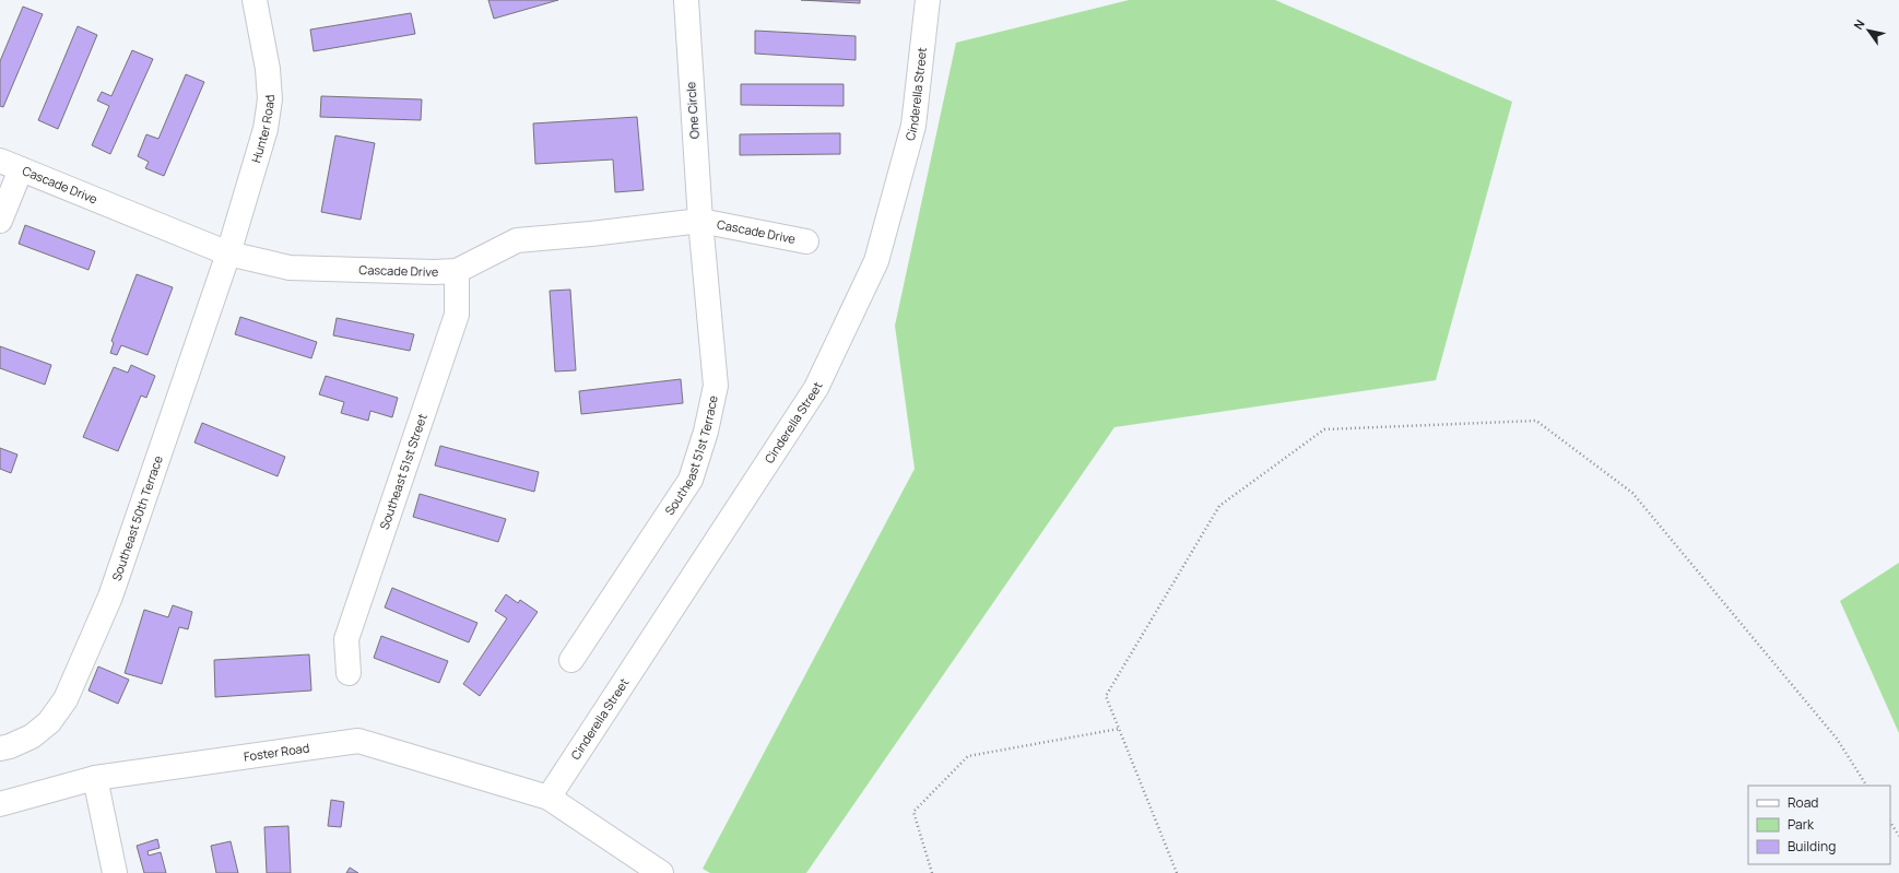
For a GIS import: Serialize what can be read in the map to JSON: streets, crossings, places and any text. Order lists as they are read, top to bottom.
{
  "streets": {
    "street": [
      "Cinderella Street",
      "One Circle",
      "Hunter Road",
      "Cascade Drive",
      "Southeast 51st Terrace",
      "Southeast 51st Street",
      "Southeast 50th Terrace",
      "Foster Road"
    ]
  },
  "crossings": [
    ["Cinderella Street", "Foster Road"],
    ["One Circle", "Cascade Drive"],
    ["One Circle", "Southeast 51st Terrace"],
    ["Hunter Road", "Cascade Drive"],
    ["Hunter Road", "Southeast 50th Terrace"],
    ["Cascade Drive", "Southeast 51st Terrace"],
    ["Cascade Drive", "Southeast 51st Street"],
    ["Cascade Drive", "Southeast 50th Terrace"]
  ],
  "legend": ["Road", "Park", "Building"],
  "north": "top left"
}
